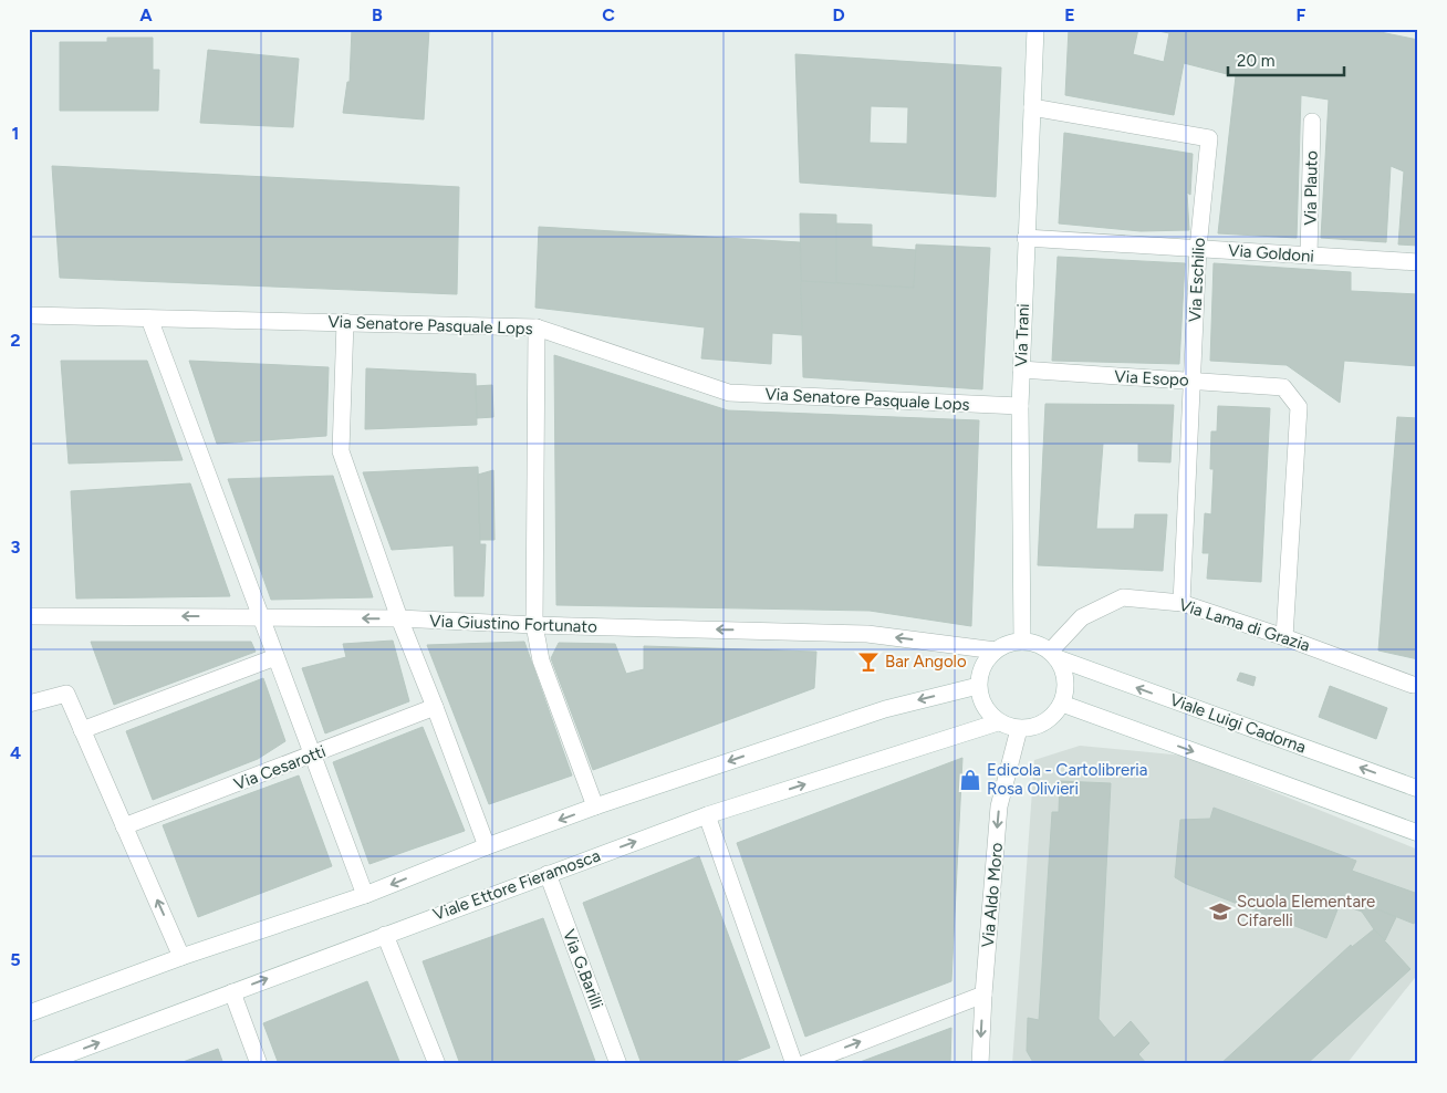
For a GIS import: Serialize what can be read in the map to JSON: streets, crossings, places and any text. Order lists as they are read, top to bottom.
{
  "streets": {
    "street": [
      "Via Plauto",
      "Via Goldoni",
      "Via Eschilio",
      "Via Senatore Pasquale Lops",
      "Via Trani",
      "Via Esopo",
      "Via Giustino Fortunato",
      "Via Lama di Grazia",
      "Viale Luigi Cadorna",
      "Via Cesarotti",
      "Viale Ettore Fieramosca",
      "Via Aldo Moro",
      "Via G.Barilli"
    ]
  },
  "crossings": [
    ["Via Plauto", "Via Goldoni"],
    ["Via Goldoni", "Via Eschilio"],
    ["Via Goldoni", "Via Trani"],
    ["Via Eschilio", "Via Trani"],
    ["Via Eschilio", "Via Esopo"],
    ["Via Eschilio", "Via Lama di Grazia"],
    ["Via Senatore Pasquale Lops", "Via Trani"],
    ["Via Trani", "Via Esopo"],
    ["Via Trani", "Via Giustino Fortunato"],
    ["Via Trani", "Via Lama di Grazia"],
    ["Via Trani", "Viale Luigi Cadorna"],
    ["Via Trani", "Viale Ettore Fieramosca"],
    ["Via Trani", "Via Aldo Moro"],
    ["Via Esopo", "Via Lama di Grazia"],
    ["Via Giustino Fortunato", "Via Lama di Grazia"],
    ["Via Giustino Fortunato", "Viale Luigi Cadorna"],
    ["Via Giustino Fortunato", "Viale Ettore Fieramosca"],
    ["Via Giustino Fortunato", "Via Aldo Moro"],
    ["Via Lama di Grazia", "Viale Luigi Cadorna"],
    ["Via Lama di Grazia", "Viale Ettore Fieramosca"],
    ["Via Lama di Grazia", "Via Aldo Moro"],
    ["Viale Luigi Cadorna", "Viale Ettore Fieramosca"],
    ["Viale Luigi Cadorna", "Via Aldo Moro"],
    ["Viale Ettore Fieramosca", "Via Aldo Moro"],
    ["Viale Ettore Fieramosca", "Via G.Barilli"]
  ],
  "one_way": ["Via Aldo Moro"],
  "places": {
    "bar": ["Bar Angolo"],
    "shop": ["Edicola - Cartolibreria Rosa Olivieri"],
    "school or university": ["Scuola Elementare Cifarelli"]
  },
  "scale_bar": "20 m",
  "grid": {
    "columns": [
      "A",
      "B",
      "C",
      "D",
      "E",
      "F"
    ],
    "rows": [
      "1",
      "2",
      "3",
      "4",
      "5"
    ]
  }
}
